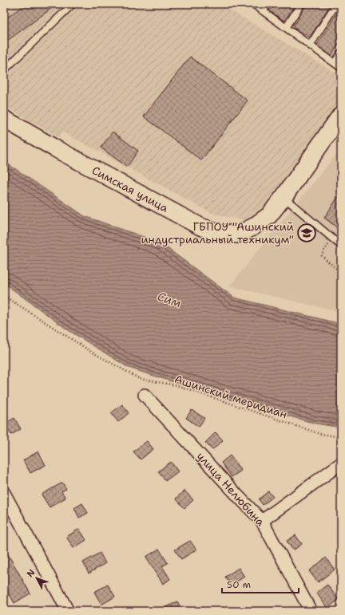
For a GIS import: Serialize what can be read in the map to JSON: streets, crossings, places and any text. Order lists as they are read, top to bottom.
{
  "streets": {
    "main road": ["Симская улица"],
    "street": ["улица Нелюбина"],
    "path": ["Ашинский меридиан"]
  },
  "water": ["Сим"],
  "places": {
    "school or university": ["ГБПОУ \"Ашинский индустриальный техникум\""]
  },
  "scale_bar": "50 m",
  "north": "top left"
}
